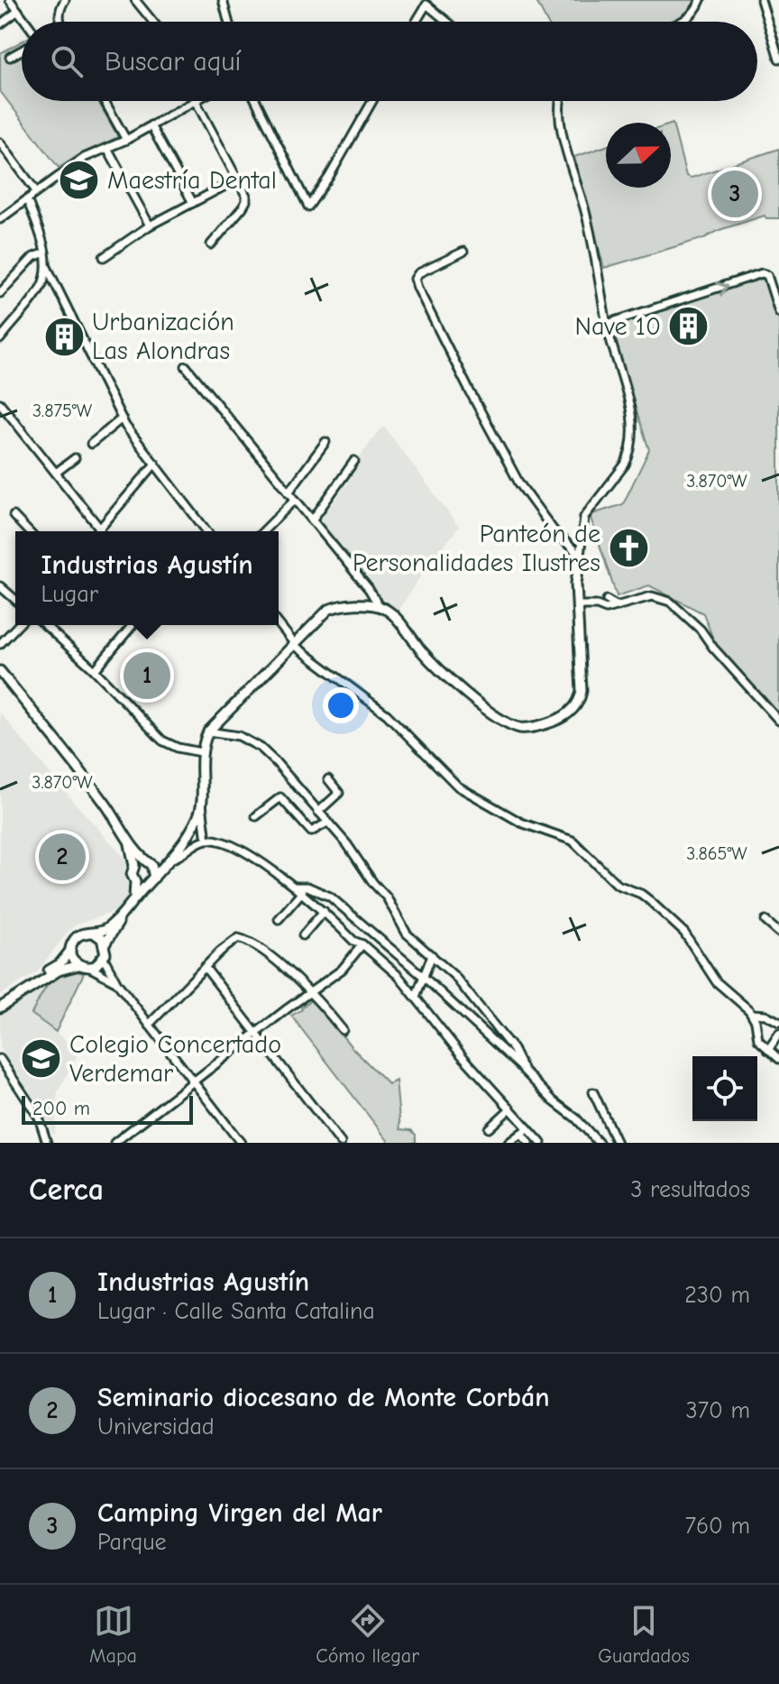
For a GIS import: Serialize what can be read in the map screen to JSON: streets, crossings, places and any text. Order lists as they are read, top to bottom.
{
  "places": {
    "school or university": ["Maestría Dental", "Colegio Concertado Verdemar"],
    "building": ["Nave 10", "Urbanización Las Alondras"],
    "church": ["Panteón de Personalidades Ilustres"]
  },
  "scale_bar": "200 m",
  "north": "right",
  "page": {
    "search": "Buscar aquí",
    "pins": ["3", "1", "2"],
    "popup": ["Industrias Agustín", "Lugar"],
    "scale": "200 m",
    "heading": ["Cerca", "3 resultados"],
    "list": [
      {
        "mark": "1",
        "name": "Industrias Agustín",
        "note": "Lugar · Calle Santa Catalina",
        "value": "230 m"
      },
      {
        "mark": "2",
        "name": "Seminario diocesano de Monte Corbán",
        "note": "Universidad",
        "value": "370 m"
      },
      {
        "mark": "3",
        "name": "Camping Virgen del Mar",
        "note": "Parque",
        "value": "760 m"
      }
    ],
    "nav": ["Mapa", "Cómo llegar", "Guardados"]
  },
  "coordinates": ["3.875°W", "3.870°W", "3.865°W"]
}
